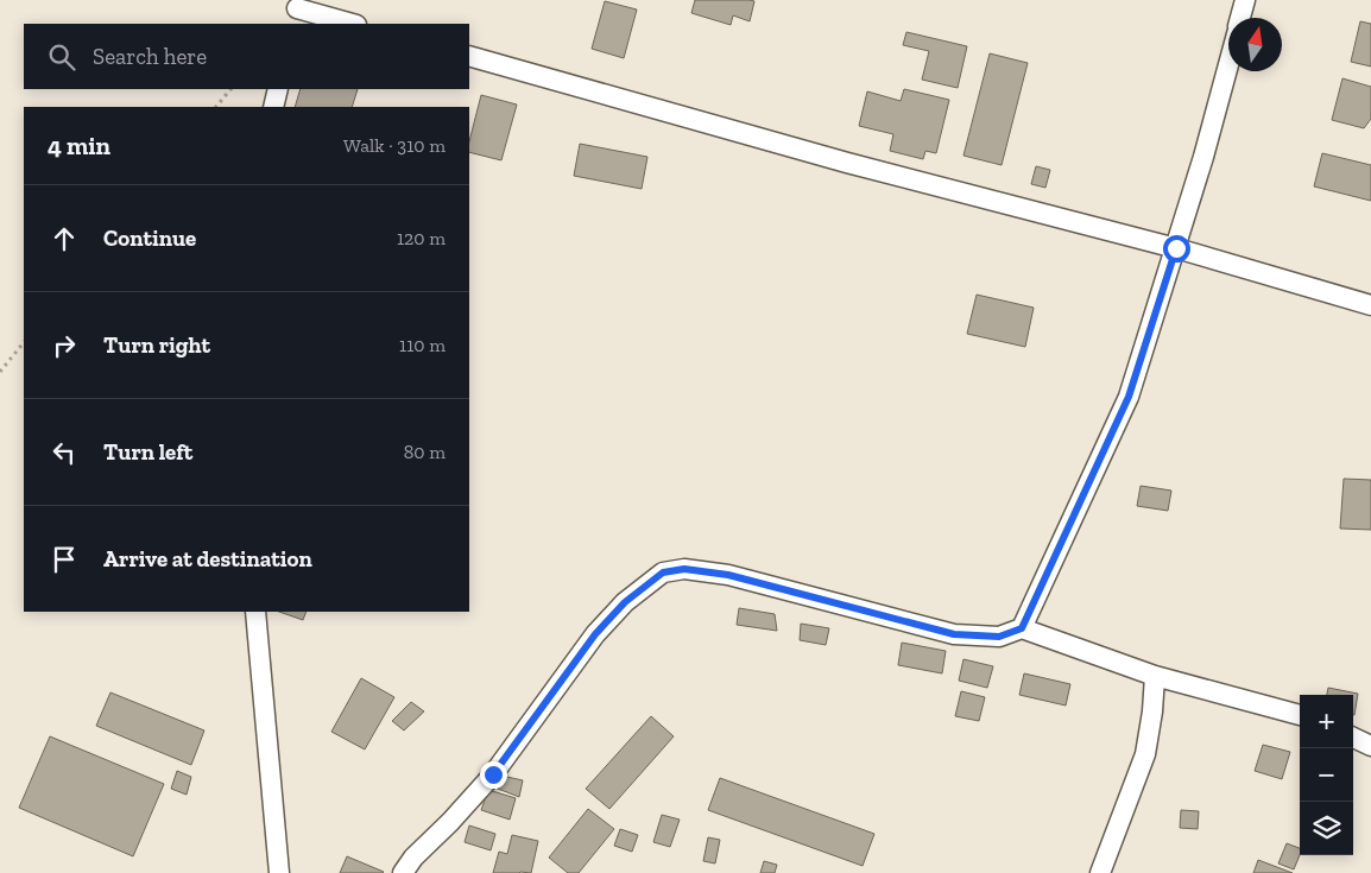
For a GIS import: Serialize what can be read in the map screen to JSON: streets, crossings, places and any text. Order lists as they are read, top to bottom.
{
  "north": "top",
  "page": {
    "search": "Search here",
    "heading": ["4 min", "Walk · 310 m"],
    "list": [
      ["Continue", "120 m"],
      ["Turn right", "110 m"],
      ["Turn left", "80 m"],
      "Arrive at destination"
    ],
    "map_buttons": ["+", "−"]
  }
}
